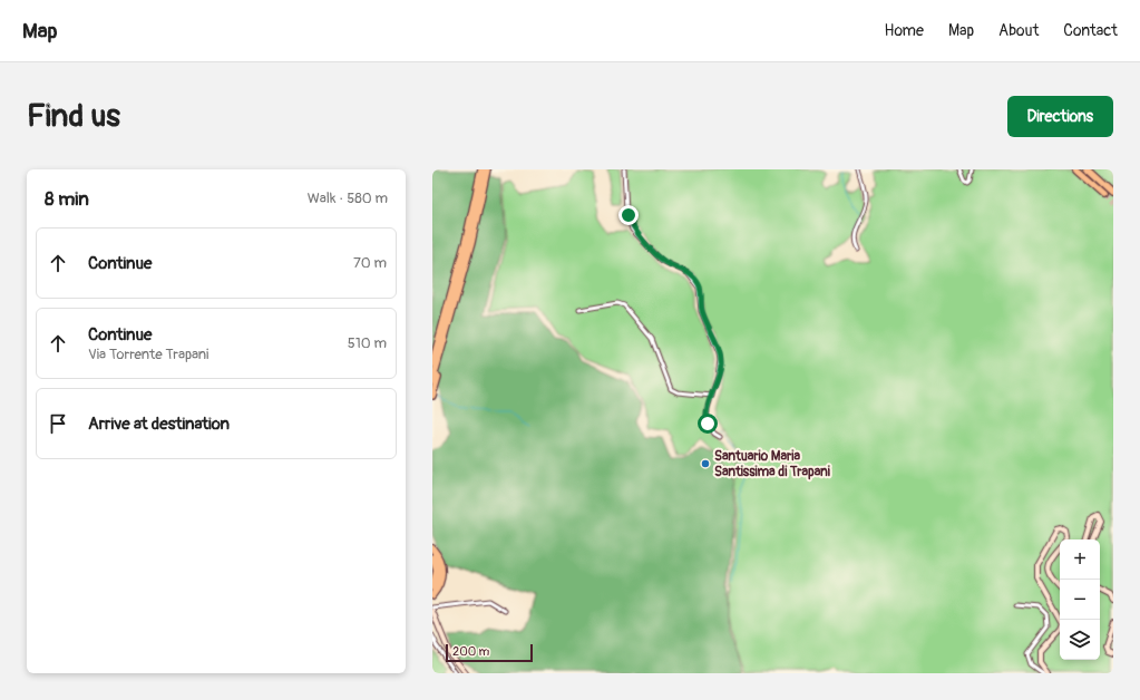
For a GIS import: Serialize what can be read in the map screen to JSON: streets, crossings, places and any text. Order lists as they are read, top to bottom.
{
  "places": ["Santuario Maria Santissima di Trapani"],
  "scale_bar": "200 m",
  "page": {
    "header": "Map",
    "nav": [
      "Home",
      "Map",
      "About",
      "Contact"
    ],
    "buttons": "Directions",
    "title": "Find us",
    "heading": ["8 min", "Walk · 580 m"],
    "list": [
      ["Continue", "70 m"],
      ["Continue", "Via Torrente Trapani", "510 m"],
      "Arrive at destination"
    ],
    "map_buttons": ["+", "−"],
    "scale": "200 m"
  }
}
